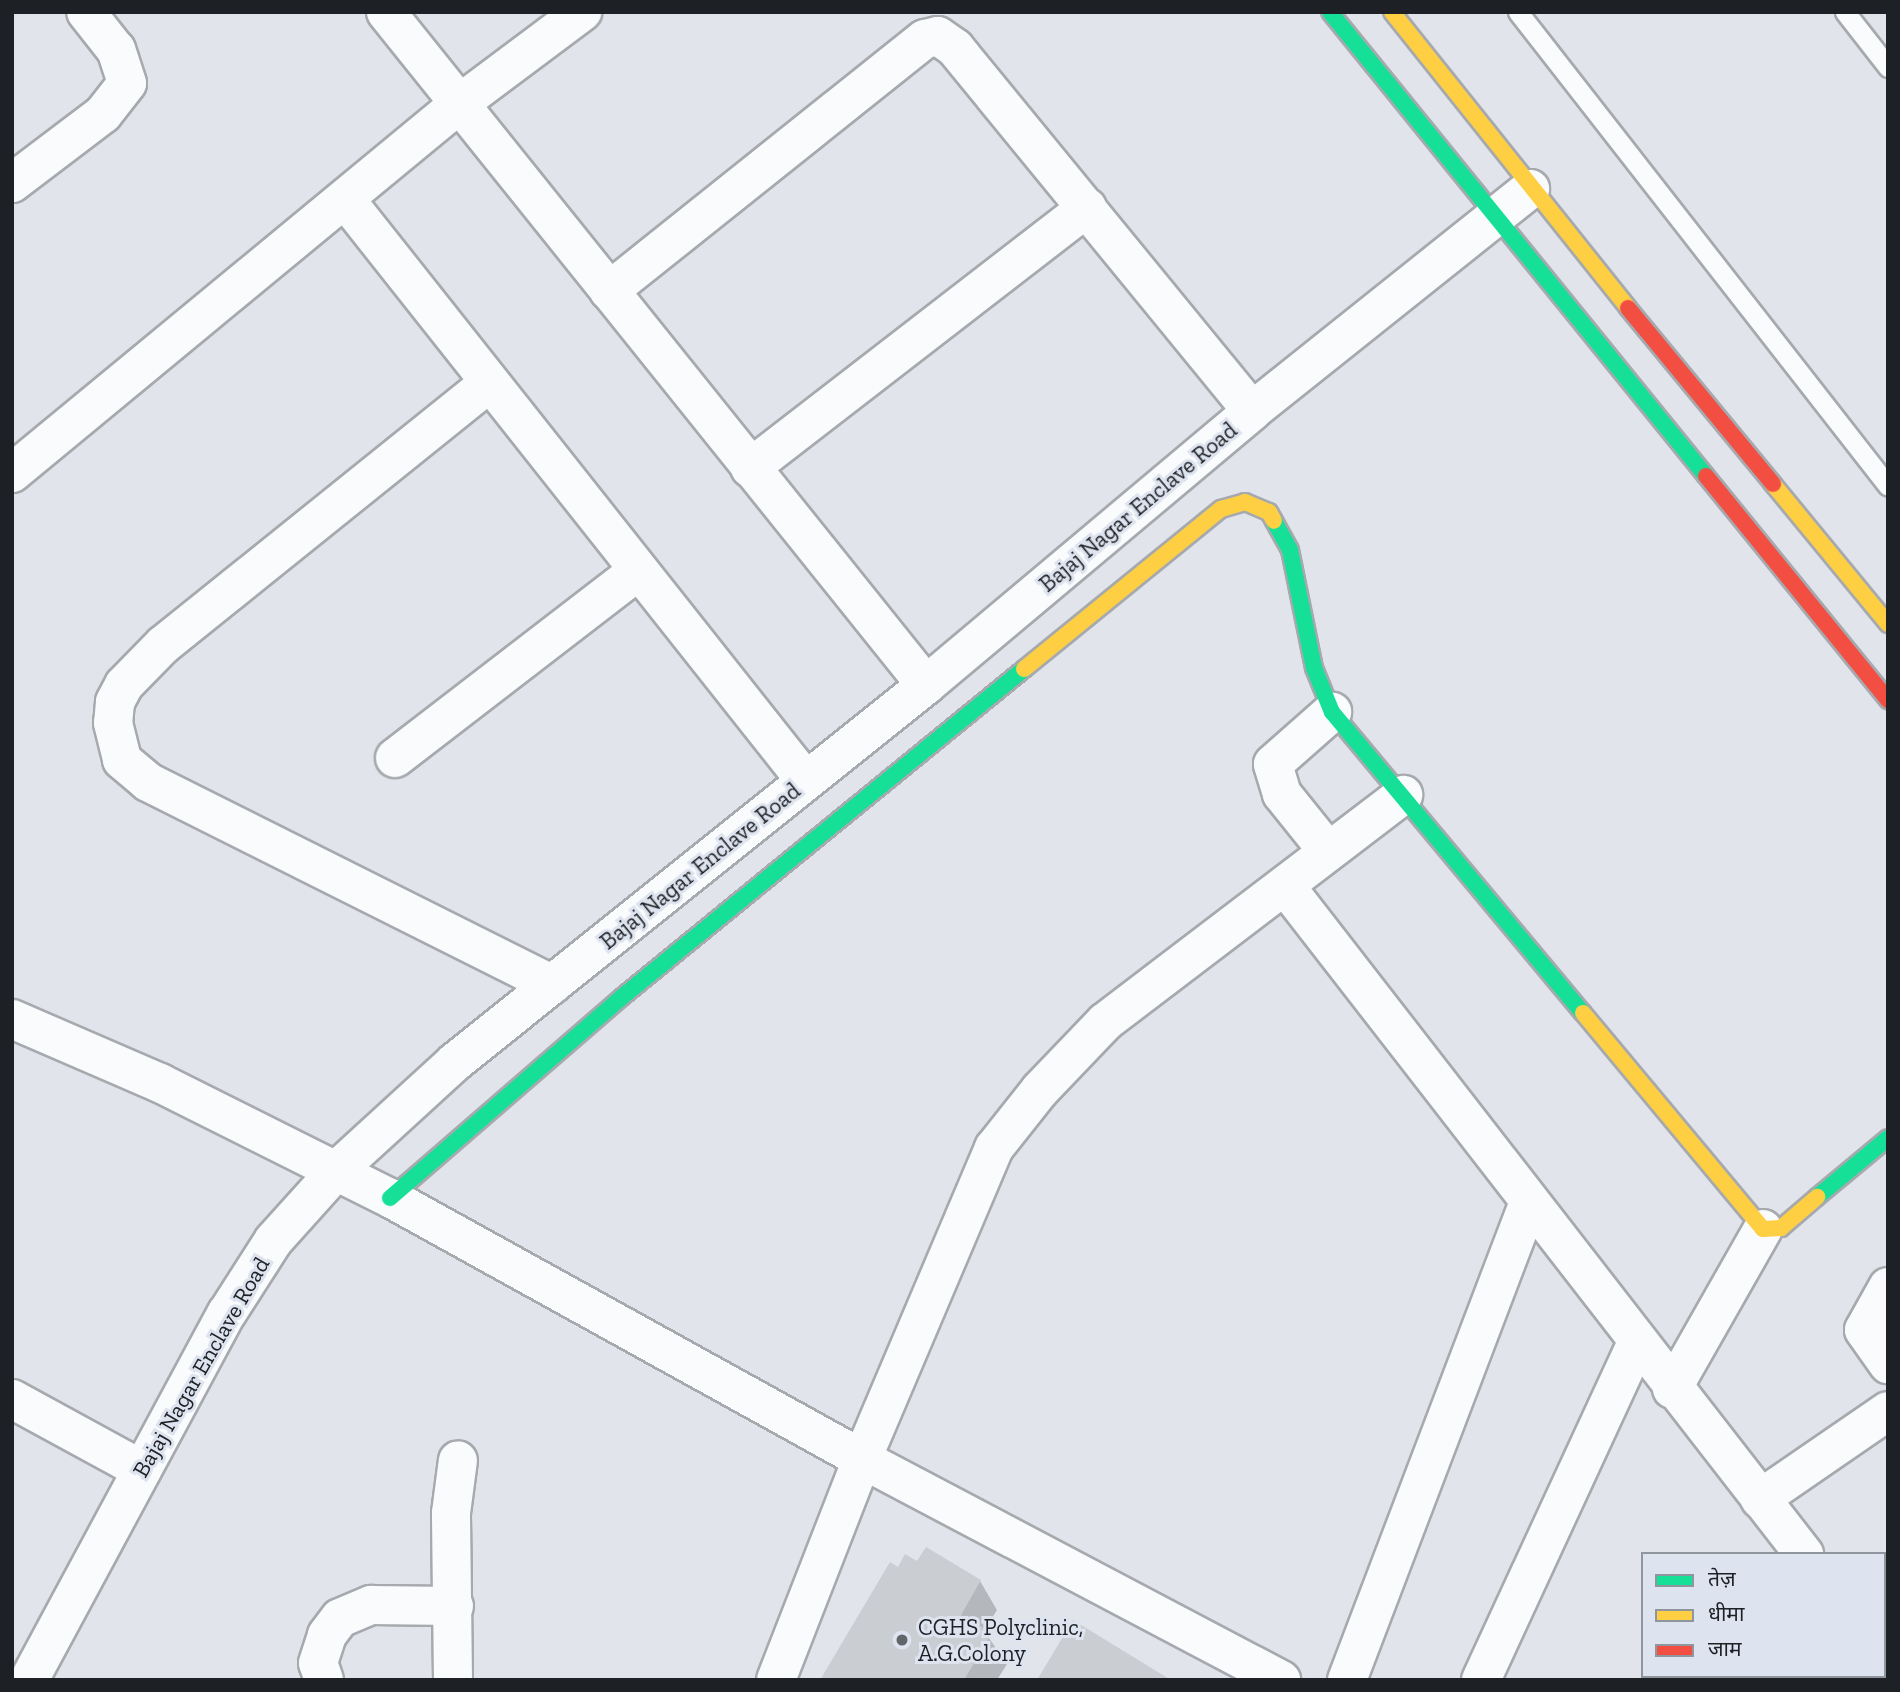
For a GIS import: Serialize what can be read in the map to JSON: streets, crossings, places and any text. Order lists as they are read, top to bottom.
{
  "streets": {
    "street": ["Bajaj Nagar Enclave Road"]
  },
  "places": ["CGHS Polyclinic, A.G.Colony"],
  "legend": ["तेज़", "धीमा", "जाम"]
}
